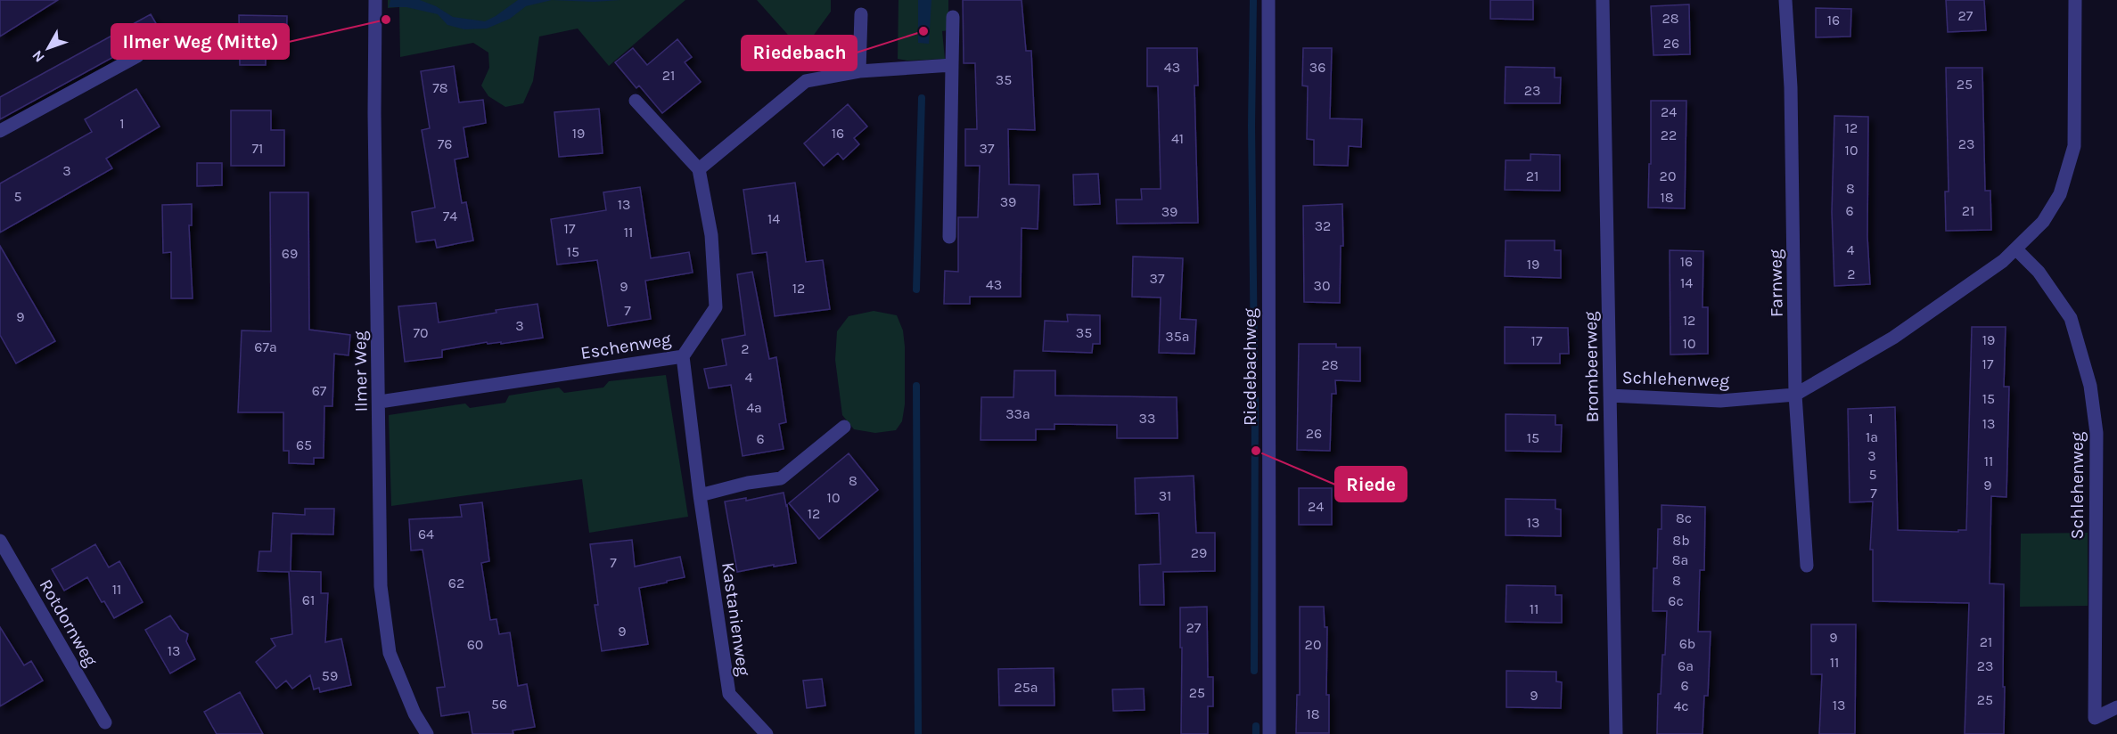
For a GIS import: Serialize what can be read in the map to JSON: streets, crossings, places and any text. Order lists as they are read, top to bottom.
{
  "streets": {
    "street": [
      "Farnweg",
      "Eschenweg",
      "Riedebachweg",
      "Brombeerweg",
      "Ilmer Weg",
      "Schlehenweg",
      "Kastanienweg",
      "Rotdornweg"
    ]
  },
  "crossings": [
    ["Farnweg", "Schlehenweg"],
    ["Eschenweg", "Ilmer Weg"],
    ["Eschenweg", "Kastanienweg"],
    ["Brombeerweg", "Schlehenweg"]
  ],
  "places": ["Ilmer Weg (Mitte)", "Riedebach", "Riede"],
  "house_numbers": [
    "27",
    "28",
    "16",
    "26",
    "43",
    "36",
    "21",
    "35",
    "25",
    "78",
    "23",
    "24",
    "1",
    "12",
    "19",
    "16",
    "22",
    "41",
    "76",
    "23",
    "71",
    "37",
    "10",
    "3",
    "21",
    "20",
    "8",
    "5",
    "18",
    "39",
    "13",
    "6",
    "21",
    "39",
    "74",
    "14",
    "32",
    "17",
    "11",
    "4",
    "15",
    "69",
    "16",
    "19",
    "2",
    "37",
    "14",
    "43",
    "30",
    "9",
    "12",
    "7",
    "9",
    "12",
    "3",
    "70",
    "35",
    "35a",
    "19",
    "17",
    "10",
    "67a",
    "2",
    "17",
    "28",
    "4",
    "67",
    "15",
    "4a",
    "33a",
    "33",
    "1",
    "13",
    "26",
    "1a",
    "15",
    "6",
    "65",
    "3",
    "11",
    "5",
    "8",
    "9",
    "7",
    "31",
    "10",
    "24",
    "12",
    "8c",
    "13",
    "64",
    "8b",
    "29",
    "8a",
    "7",
    "8",
    "62",
    "11",
    "61",
    "6c",
    "11",
    "27",
    "9",
    "9",
    "21",
    "6b",
    "60",
    "20",
    "13",
    "11",
    "6a",
    "23",
    "59",
    "6",
    "25a",
    "25",
    "9",
    "25",
    "56",
    "13",
    "4c",
    "18"
  ],
  "north": "bottom left"
}
